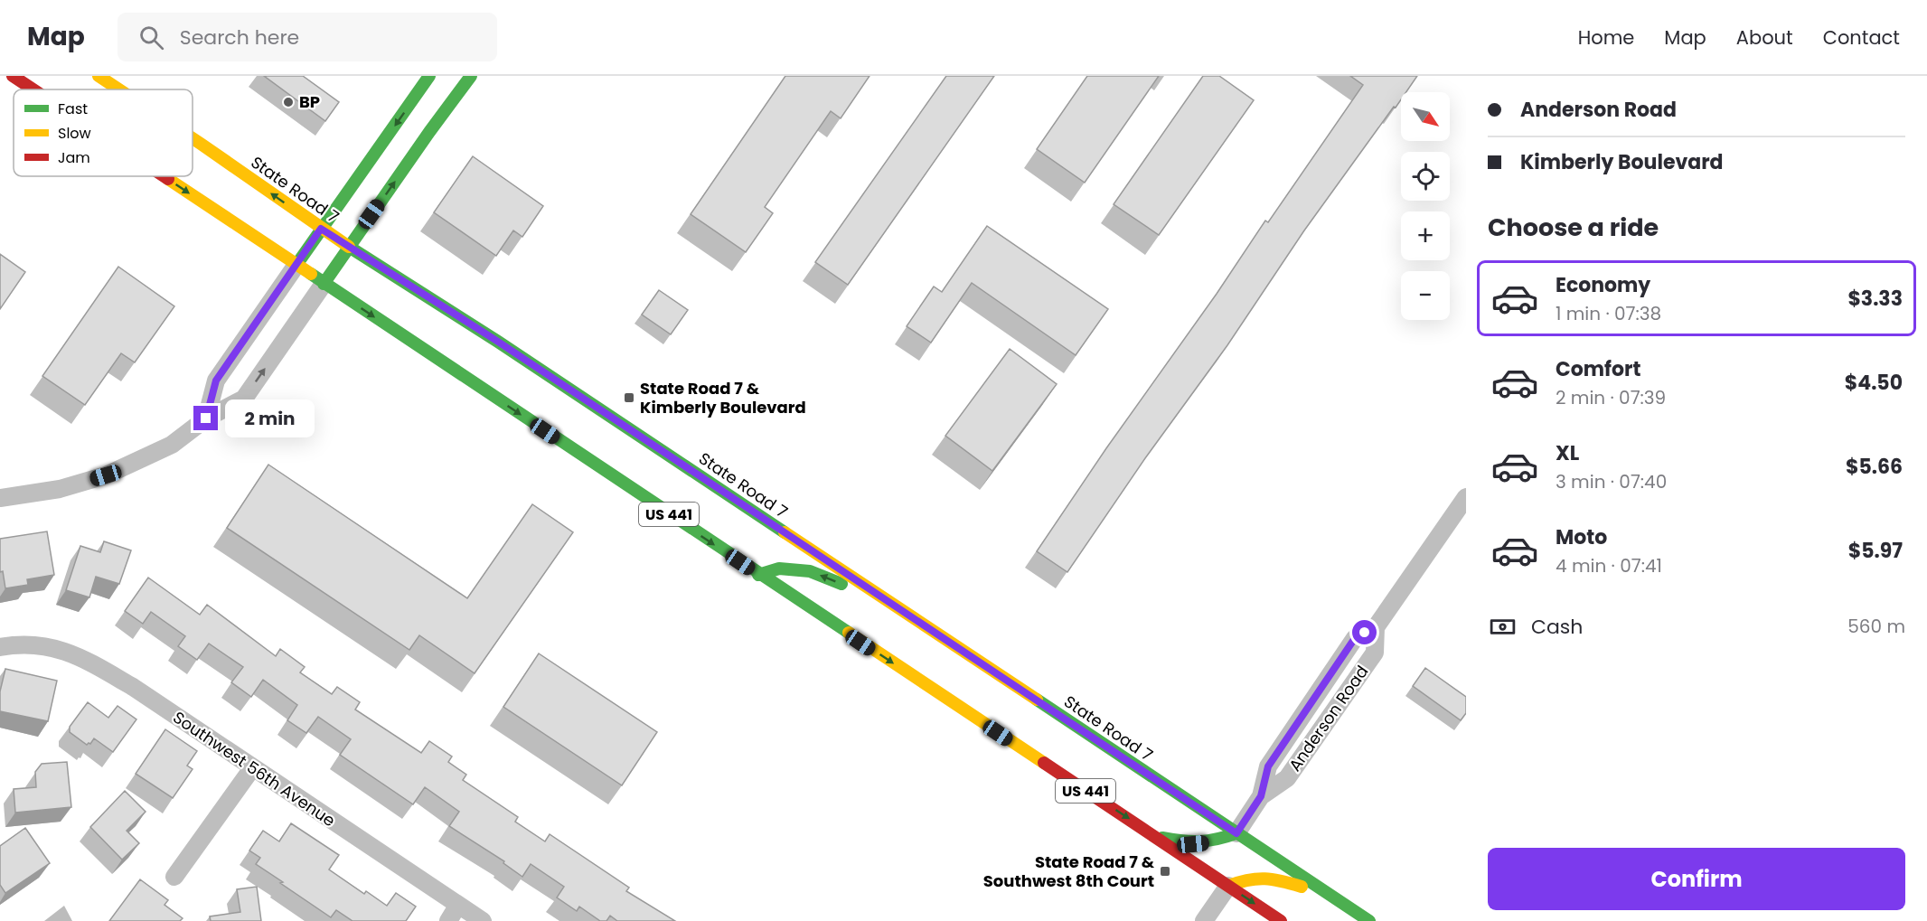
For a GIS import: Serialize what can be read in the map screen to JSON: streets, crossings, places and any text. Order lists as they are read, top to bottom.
{
  "streets": {
    "main road": ["State Road 7", "US 441"],
    "street": ["Anderson Road", "Southwest 56th Avenue"]
  },
  "crossings": [
    ["State Road 7", "Anderson Road"]
  ],
  "places": {
    "other": ["BP"],
    "transit": ["State Road 7 & Kimberly Boulevard", "State Road 7 & Southwest 8th Court"]
  },
  "legend": ["Fast", "Slow", "Jam"],
  "north": "bottom right",
  "page": {
    "header": "Map",
    "search": "Search here",
    "nav": [
      "Home",
      "Map",
      "About",
      "Contact"
    ],
    "banner": ["Anderson Road", "Kimberly Boulevard"],
    "map_buttons": ["+", "−"],
    "heading": "Choose a ride",
    "list": [
      {
        "name": "Economy",
        "note": "1 min · 07:38",
        "value": "$3.33"
      },
      {
        "name": "Comfort",
        "note": "2 min · 07:39",
        "value": "$4.50"
      },
      {
        "name": "XL",
        "note": "3 min · 07:40",
        "value": "$5.66"
      },
      {
        "name": "Moto",
        "note": "4 min · 07:41",
        "value": "$5.97"
      }
    ],
    "bubble": "2 min",
    "pay": ["Cash", "560 m"],
    "buttons": "Confirm"
  }
}
